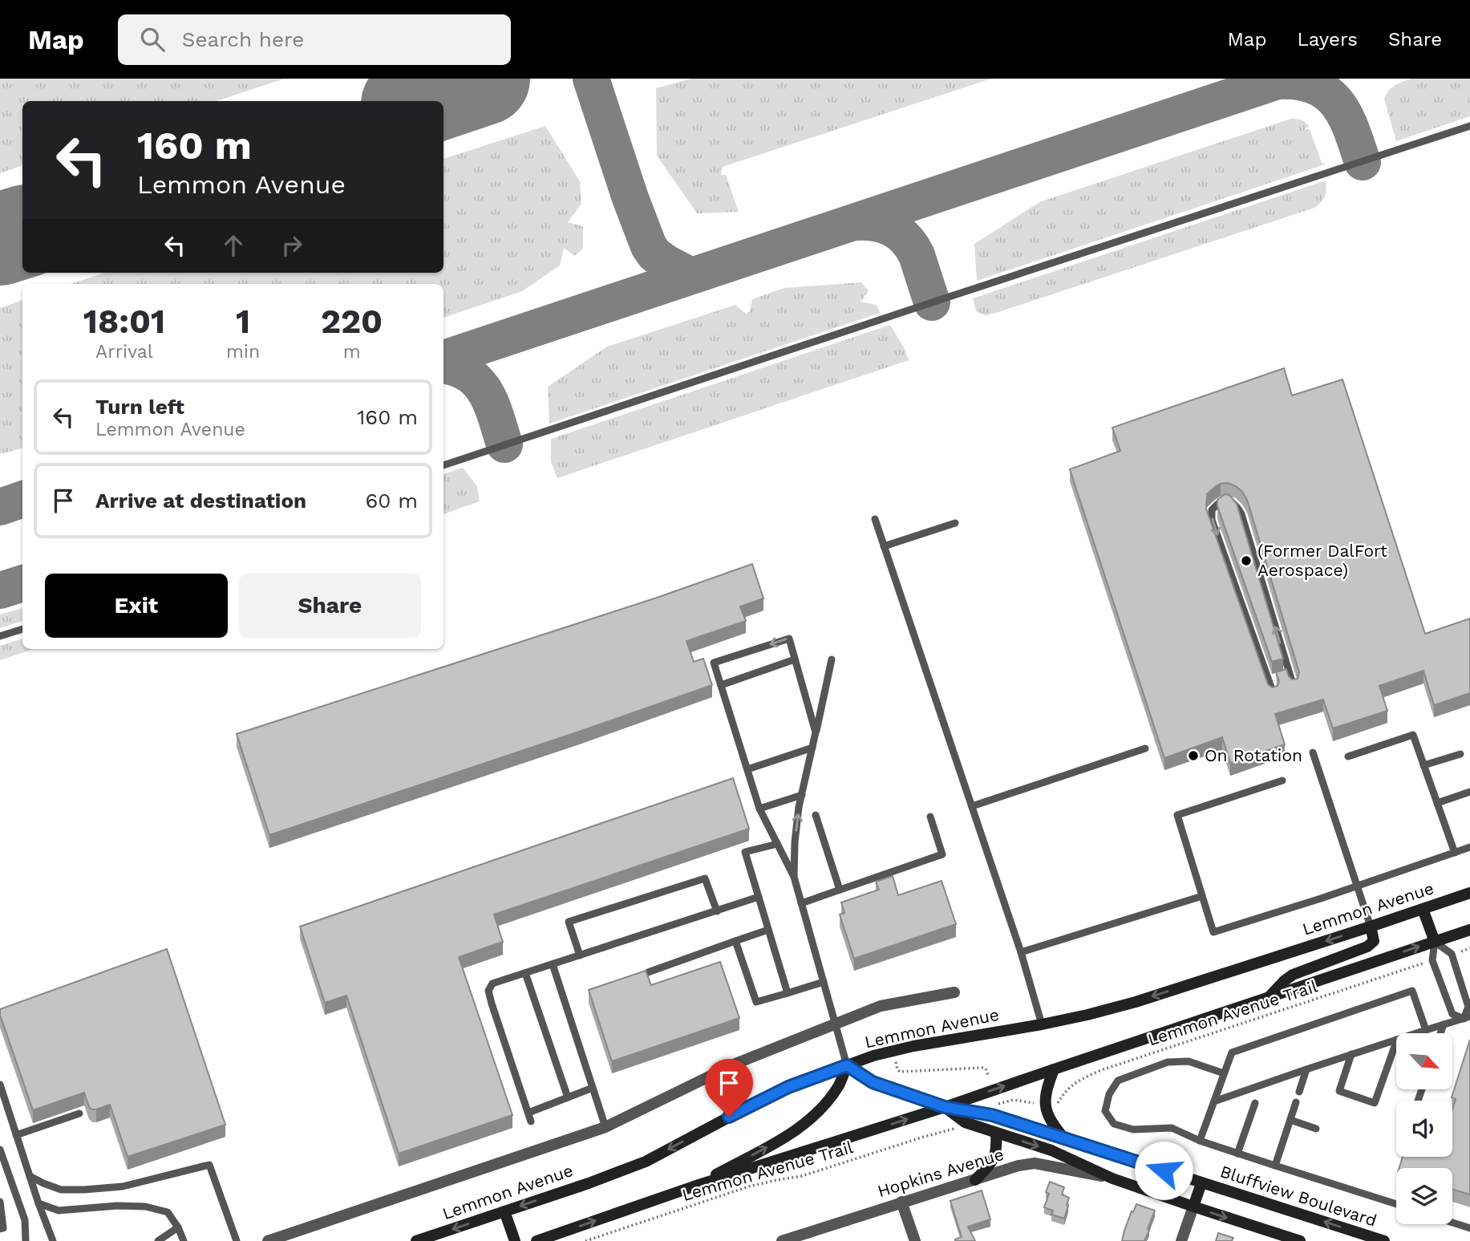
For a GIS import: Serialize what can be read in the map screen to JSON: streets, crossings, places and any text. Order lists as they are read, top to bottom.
{
  "streets": {
    "main road": ["Lemmon Avenue", "Bluffview Boulevard"],
    "street": ["Hopkins Avenue"],
    "path": ["Lemmon Avenue Trail"]
  },
  "crossings": [
    ["Lemmon Avenue", "Bluffview Boulevard"],
    ["Hopkins Avenue", "Bluffview Boulevard"]
  ],
  "places": ["(Former DalFort Aerospace)", "On Rotation"],
  "north": "bottom right",
  "page": {
    "header": "Map",
    "search": "Search here",
    "nav": ["Map", "Layers", "Share"],
    "turn": ["160 m", "Lemmon Avenue"],
    "eta": [
      "18:01",
      "Arrival",
      "1",
      "min",
      "220",
      "m"
    ],
    "list": [
      {
        "name": "Turn left",
        "note": "Lemmon Avenue",
        "value": "160 m"
      },
      {
        "name": "Arrive at destination",
        "value": "60 m"
      }
    ],
    "buttons": ["Exit", "Share"]
  }
}
